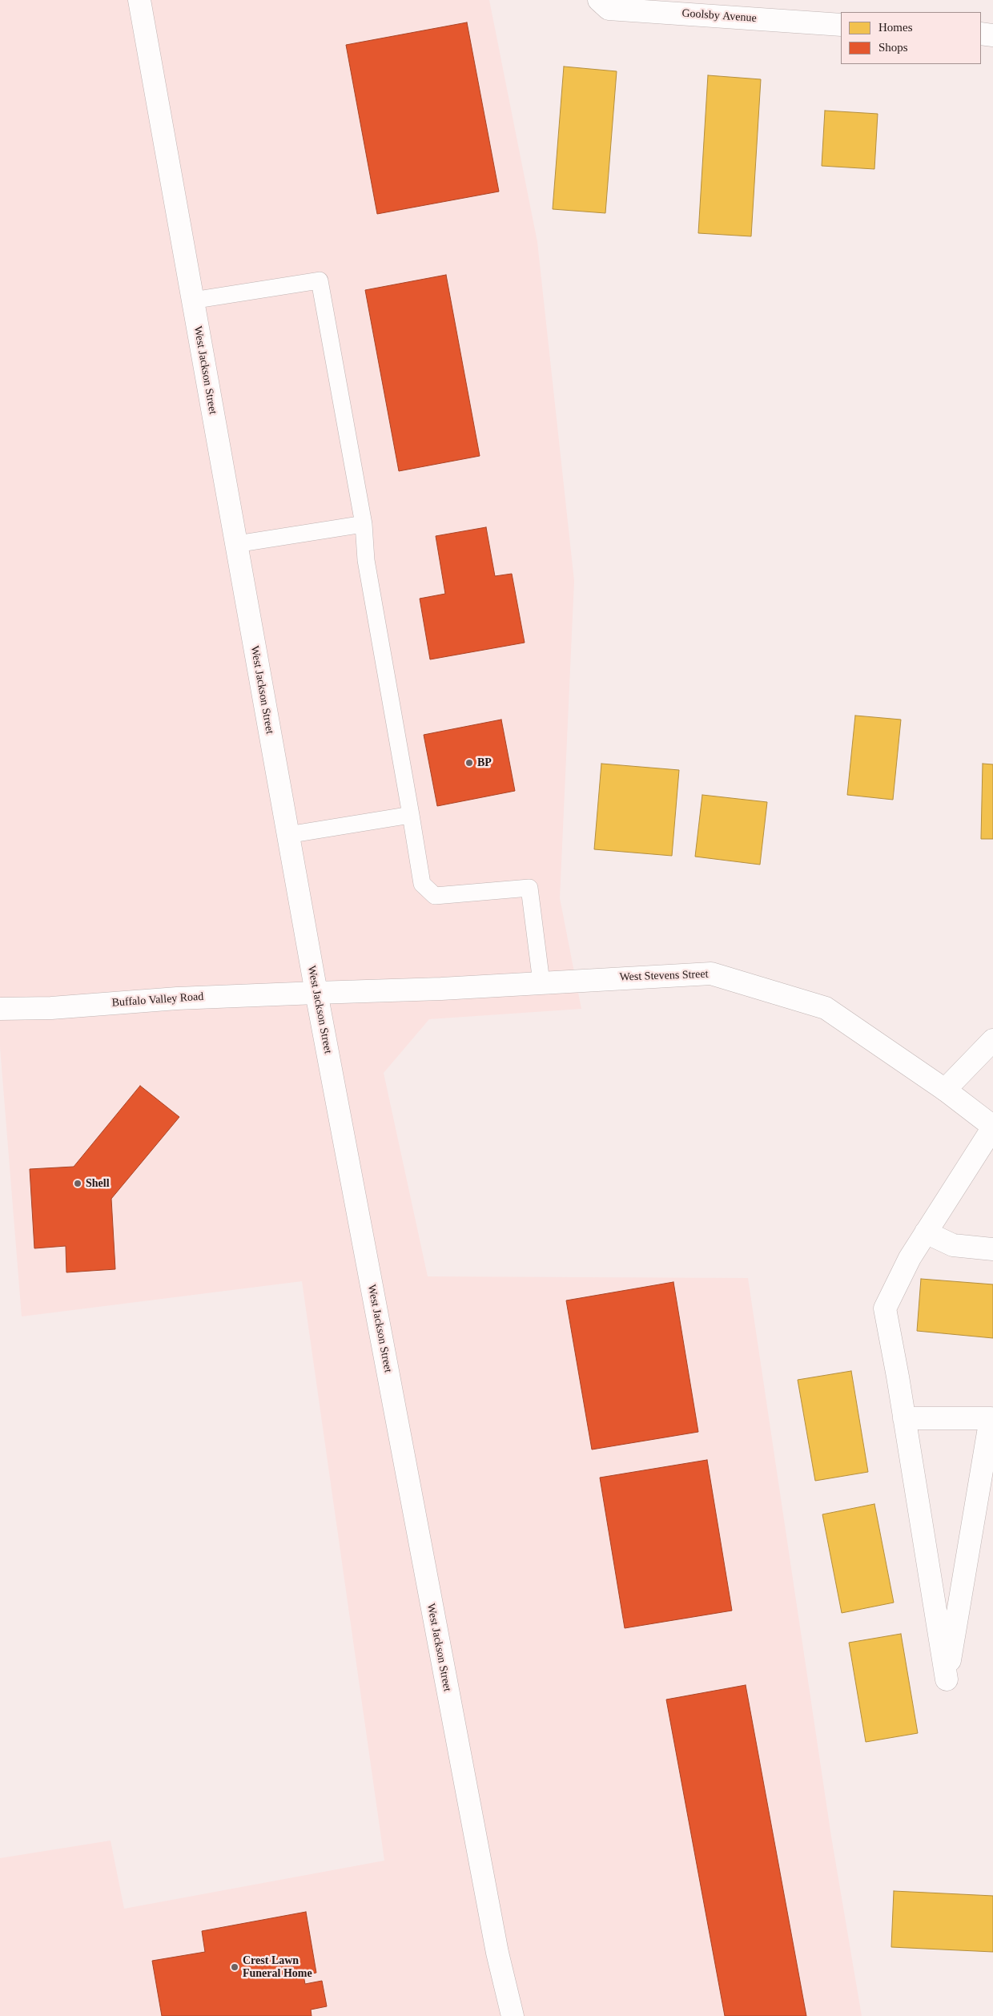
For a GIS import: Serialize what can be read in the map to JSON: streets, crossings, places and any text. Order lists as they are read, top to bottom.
{
  "streets": {
    "street": [
      "Goolsby Avenue",
      "West Jackson Street",
      "West Stevens Street",
      "Buffalo Valley Road"
    ]
  },
  "crossings": [
    ["West Jackson Street", "West Stevens Street"],
    ["West Jackson Street", "Buffalo Valley Road"],
    ["West Stevens Street", "Buffalo Valley Road"]
  ],
  "places": ["BP", "Shell", "Crest Lawn Funeral Home"],
  "legend": ["Homes", "Shops"]
}
